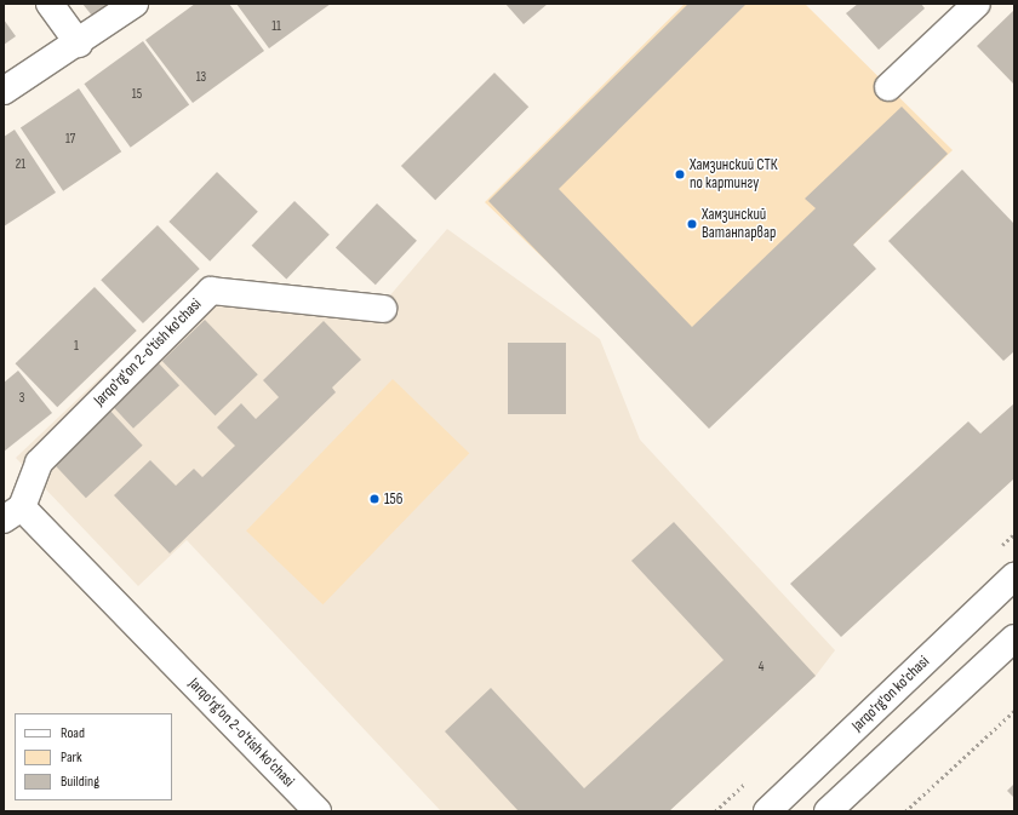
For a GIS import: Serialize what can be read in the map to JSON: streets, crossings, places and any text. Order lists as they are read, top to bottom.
{
  "streets": {
    "street": ["Jarqo'rg'on 2-o'tish ko'chasi", "Jarqo'rg'on ko'chasi"]
  },
  "places": ["Хамзинский СТК по картингу", "Хамзинский Ватанпарвар", "156"],
  "house_numbers": [
    "11",
    "13",
    "15",
    "17",
    "21",
    "1",
    "3",
    "4"
  ],
  "legend": ["Road", "Park", "Building"]
}
